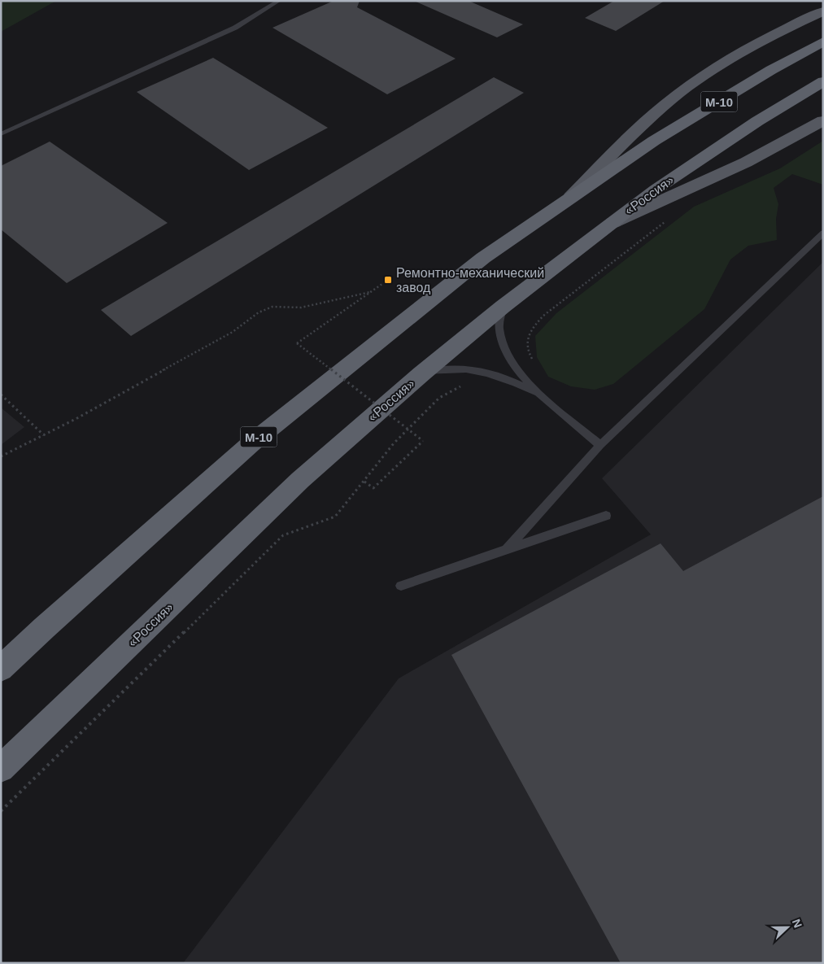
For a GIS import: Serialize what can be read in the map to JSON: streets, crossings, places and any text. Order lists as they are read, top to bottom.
{
  "streets": {
    "highway": ["М-10", "«Россия»"]
  },
  "places": {
    "transit": ["Ремонтно-механический завод"]
  },
  "north": "right"
}
